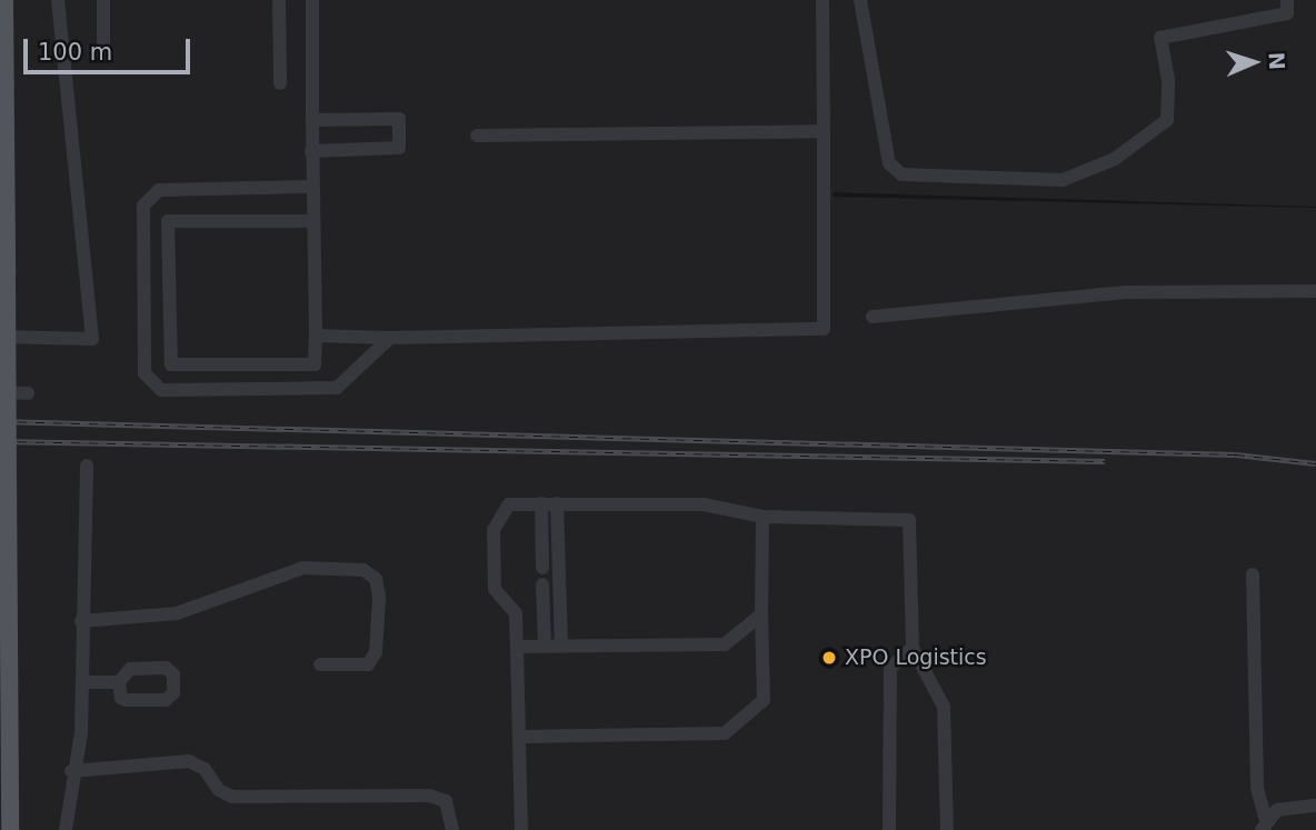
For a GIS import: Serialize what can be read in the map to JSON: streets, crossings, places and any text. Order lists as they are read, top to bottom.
{
  "places": ["XPO Logistics"],
  "scale_bar": "100 m",
  "north": "right"
}
